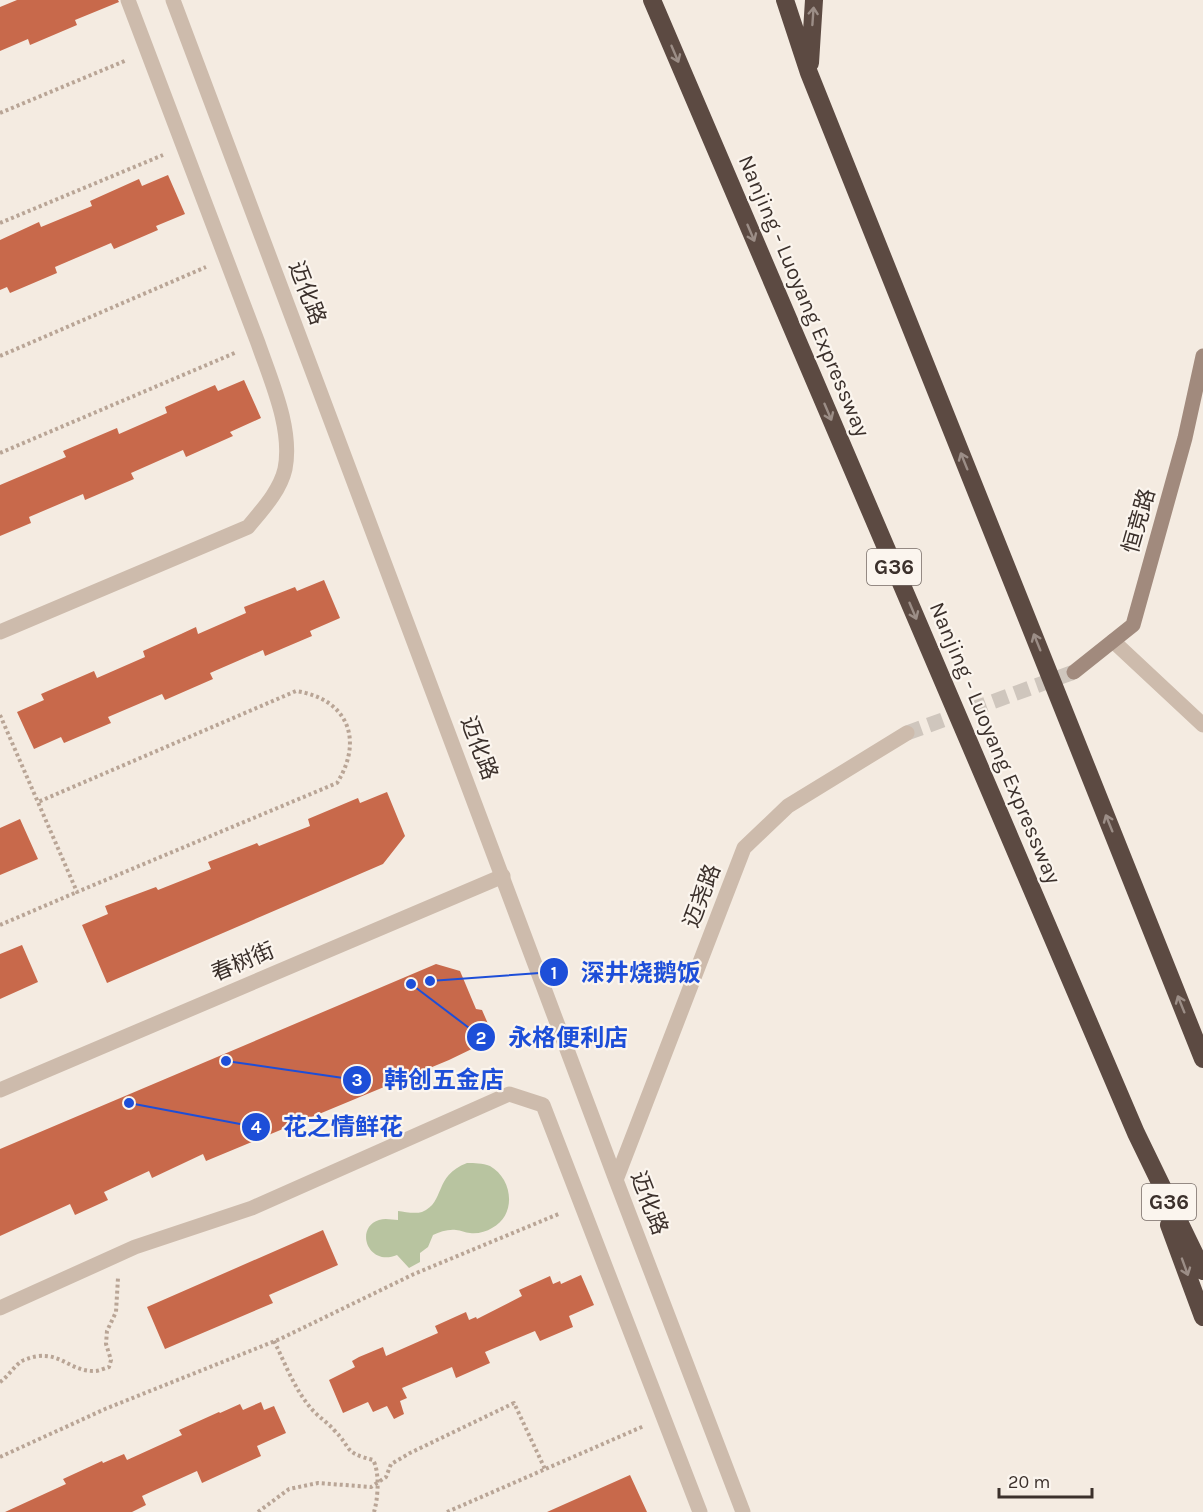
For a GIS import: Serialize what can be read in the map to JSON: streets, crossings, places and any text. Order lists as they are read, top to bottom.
{
  "streets": {
    "highway": ["Nanjing - Luoyang Expressway", "G36"],
    "main road": ["恒竞路"],
    "street": ["迈化路", "迈尧路", "春树街"]
  },
  "crossings": [
    ["迈化路", "迈尧路"],
    ["迈化路", "春树街"]
  ],
  "places": [
    "深井烧鹅饭",
    "永格便利店",
    "韩创五金店",
    "花之情鲜花"
  ],
  "scale_bar": "20 m"
}
